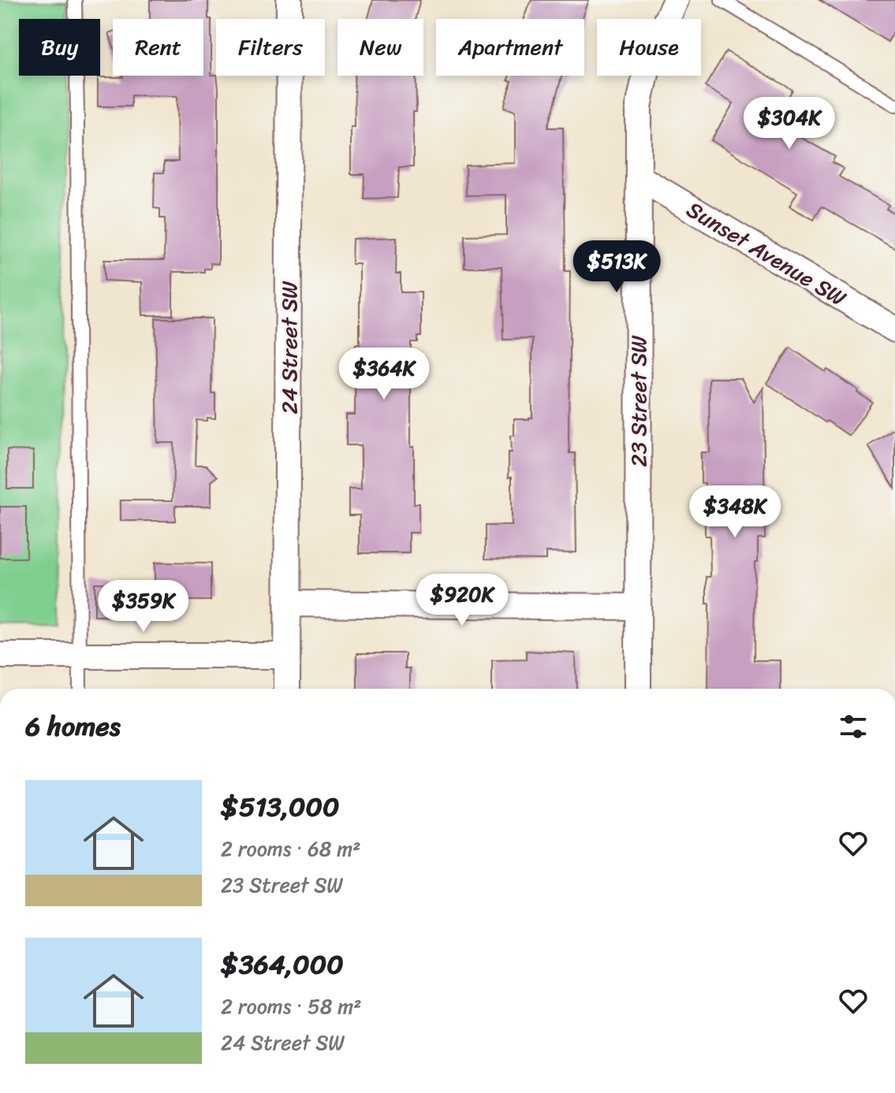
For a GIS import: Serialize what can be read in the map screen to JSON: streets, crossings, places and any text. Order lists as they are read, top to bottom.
{
  "streets": {
    "street": ["Sunset Avenue SW", "24 Street SW", "23 Street SW"]
  },
  "crossings": [
    ["Sunset Avenue SW", "23 Street SW"]
  ],
  "page": {
    "chip": [
      "Buy",
      "Rent",
      "Filters",
      "New",
      "Apartment",
      "House"
    ],
    "price": [
      "$304K",
      "$513K",
      "$364K",
      "$348K",
      "$920K",
      "$359K"
    ],
    "heading": "6 homes",
    "list": [
      {
        "name": "$513,000",
        "note": "2 rooms · 68 m² · 23 Street SW"
      },
      {
        "name": "$364,000",
        "note": "2 rooms · 58 m² · 24 Street SW"
      }
    ]
  }
}
